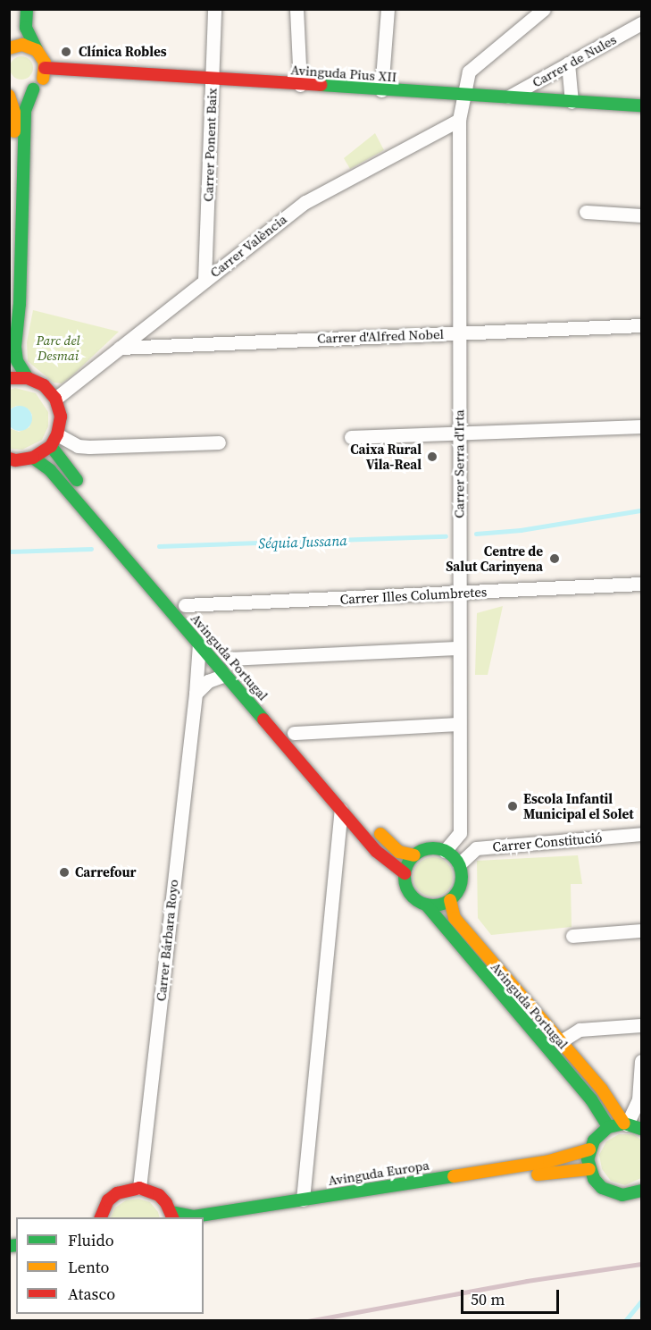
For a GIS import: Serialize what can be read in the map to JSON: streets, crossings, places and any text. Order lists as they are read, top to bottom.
{
  "streets": {
    "main road": ["Avinguda Pius XII", "Avinguda Portugal", "Avinguda Europa"],
    "street": [
      "Carrer de Nules",
      "Carrer Ponent Baix",
      "Carrer València",
      "Carrer d'Alfred Nobel",
      "Carrer Serra d'Irta",
      "Carrer Illes Columbretes",
      "Carrer Constitució",
      "Carrer Bárbara Royo"
    ]
  },
  "crossings": [
    ["Carrer de Nules", "Avinguda Pius XII"],
    ["Avinguda Pius XII", "Carrer Ponent Baix"],
    ["Avinguda Pius XII", "Carrer Serra d'Irta"],
    ["Carrer Ponent Baix", "Carrer València"],
    ["Carrer València", "Carrer d'Alfred Nobel"],
    ["Carrer València", "Carrer Serra d'Irta"],
    ["Carrer d'Alfred Nobel", "Carrer Serra d'Irta"],
    ["Carrer Serra d'Irta", "Carrer Illes Columbretes"],
    ["Carrer Illes Columbretes", "Avinguda Portugal"],
    ["Avinguda Portugal", "Carrer Constitució"],
    ["Avinguda Portugal", "Carrer Bárbara Royo"]
  ],
  "water": ["Séquia Jussana"],
  "parks": ["Parc del Desmai"],
  "places": [
    "Clínica Robles",
    "Caixa Rural Vila-Real",
    "Centre de Salut Carinyena",
    "Escola Infantil Municipal el Solet",
    "Carrefour"
  ],
  "legend": ["Fluido", "Lento", "Atasco"],
  "scale_bar": "50 m"
}
